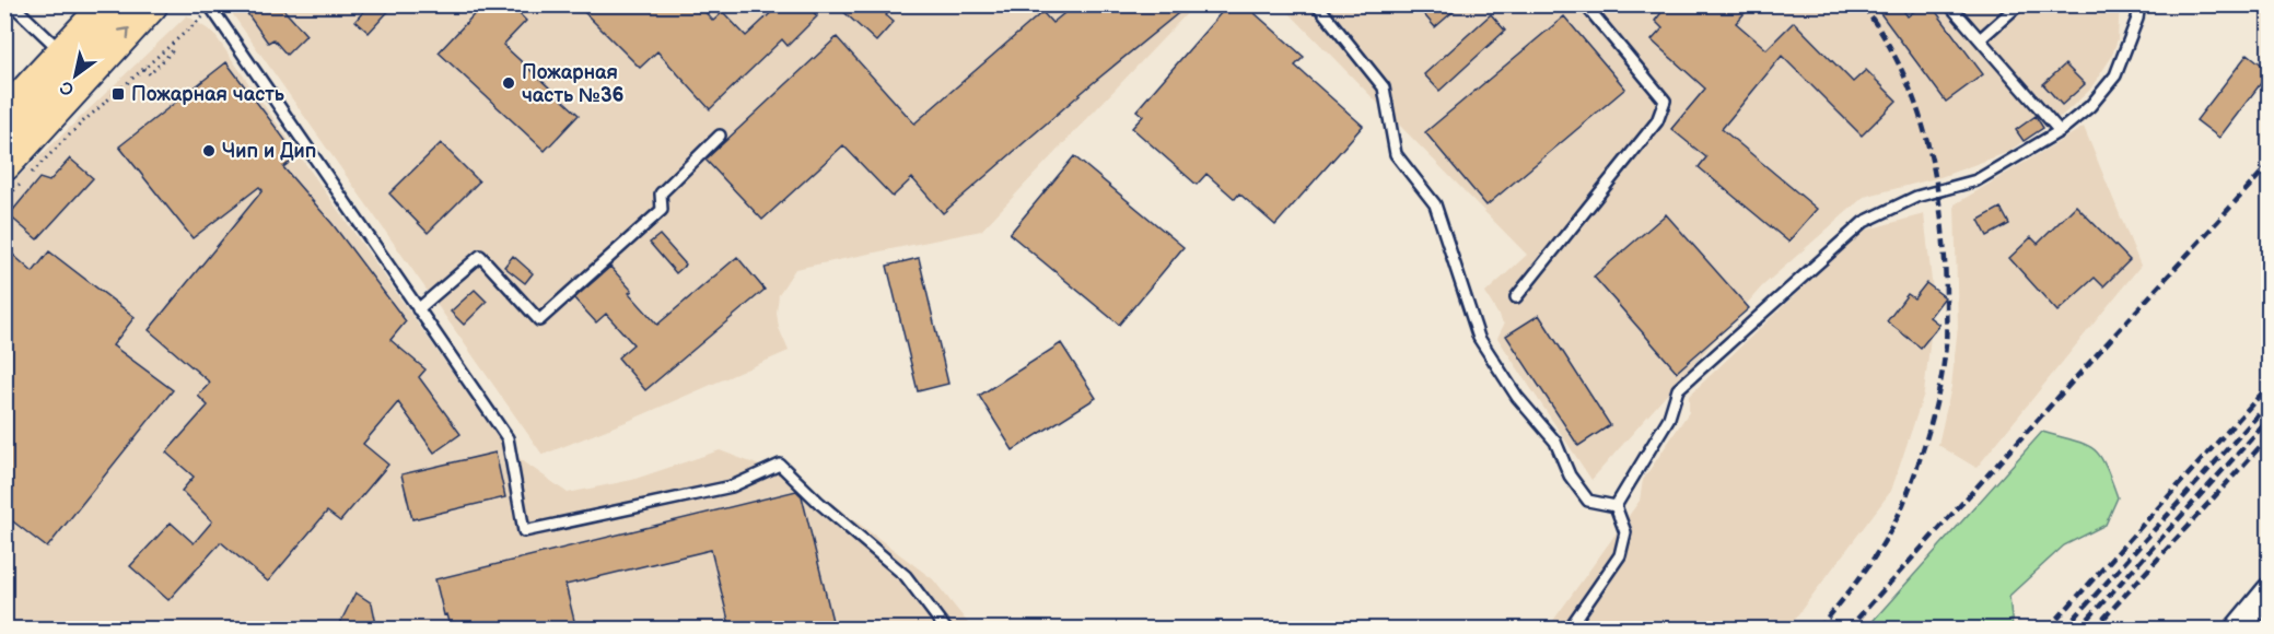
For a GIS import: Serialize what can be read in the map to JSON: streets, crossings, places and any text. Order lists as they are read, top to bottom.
{
  "places": {
    "other": ["Пожарная часть №36", "Чип и Дип"],
    "transit": ["Пожарная часть"]
  },
  "north": "bottom left"
}
